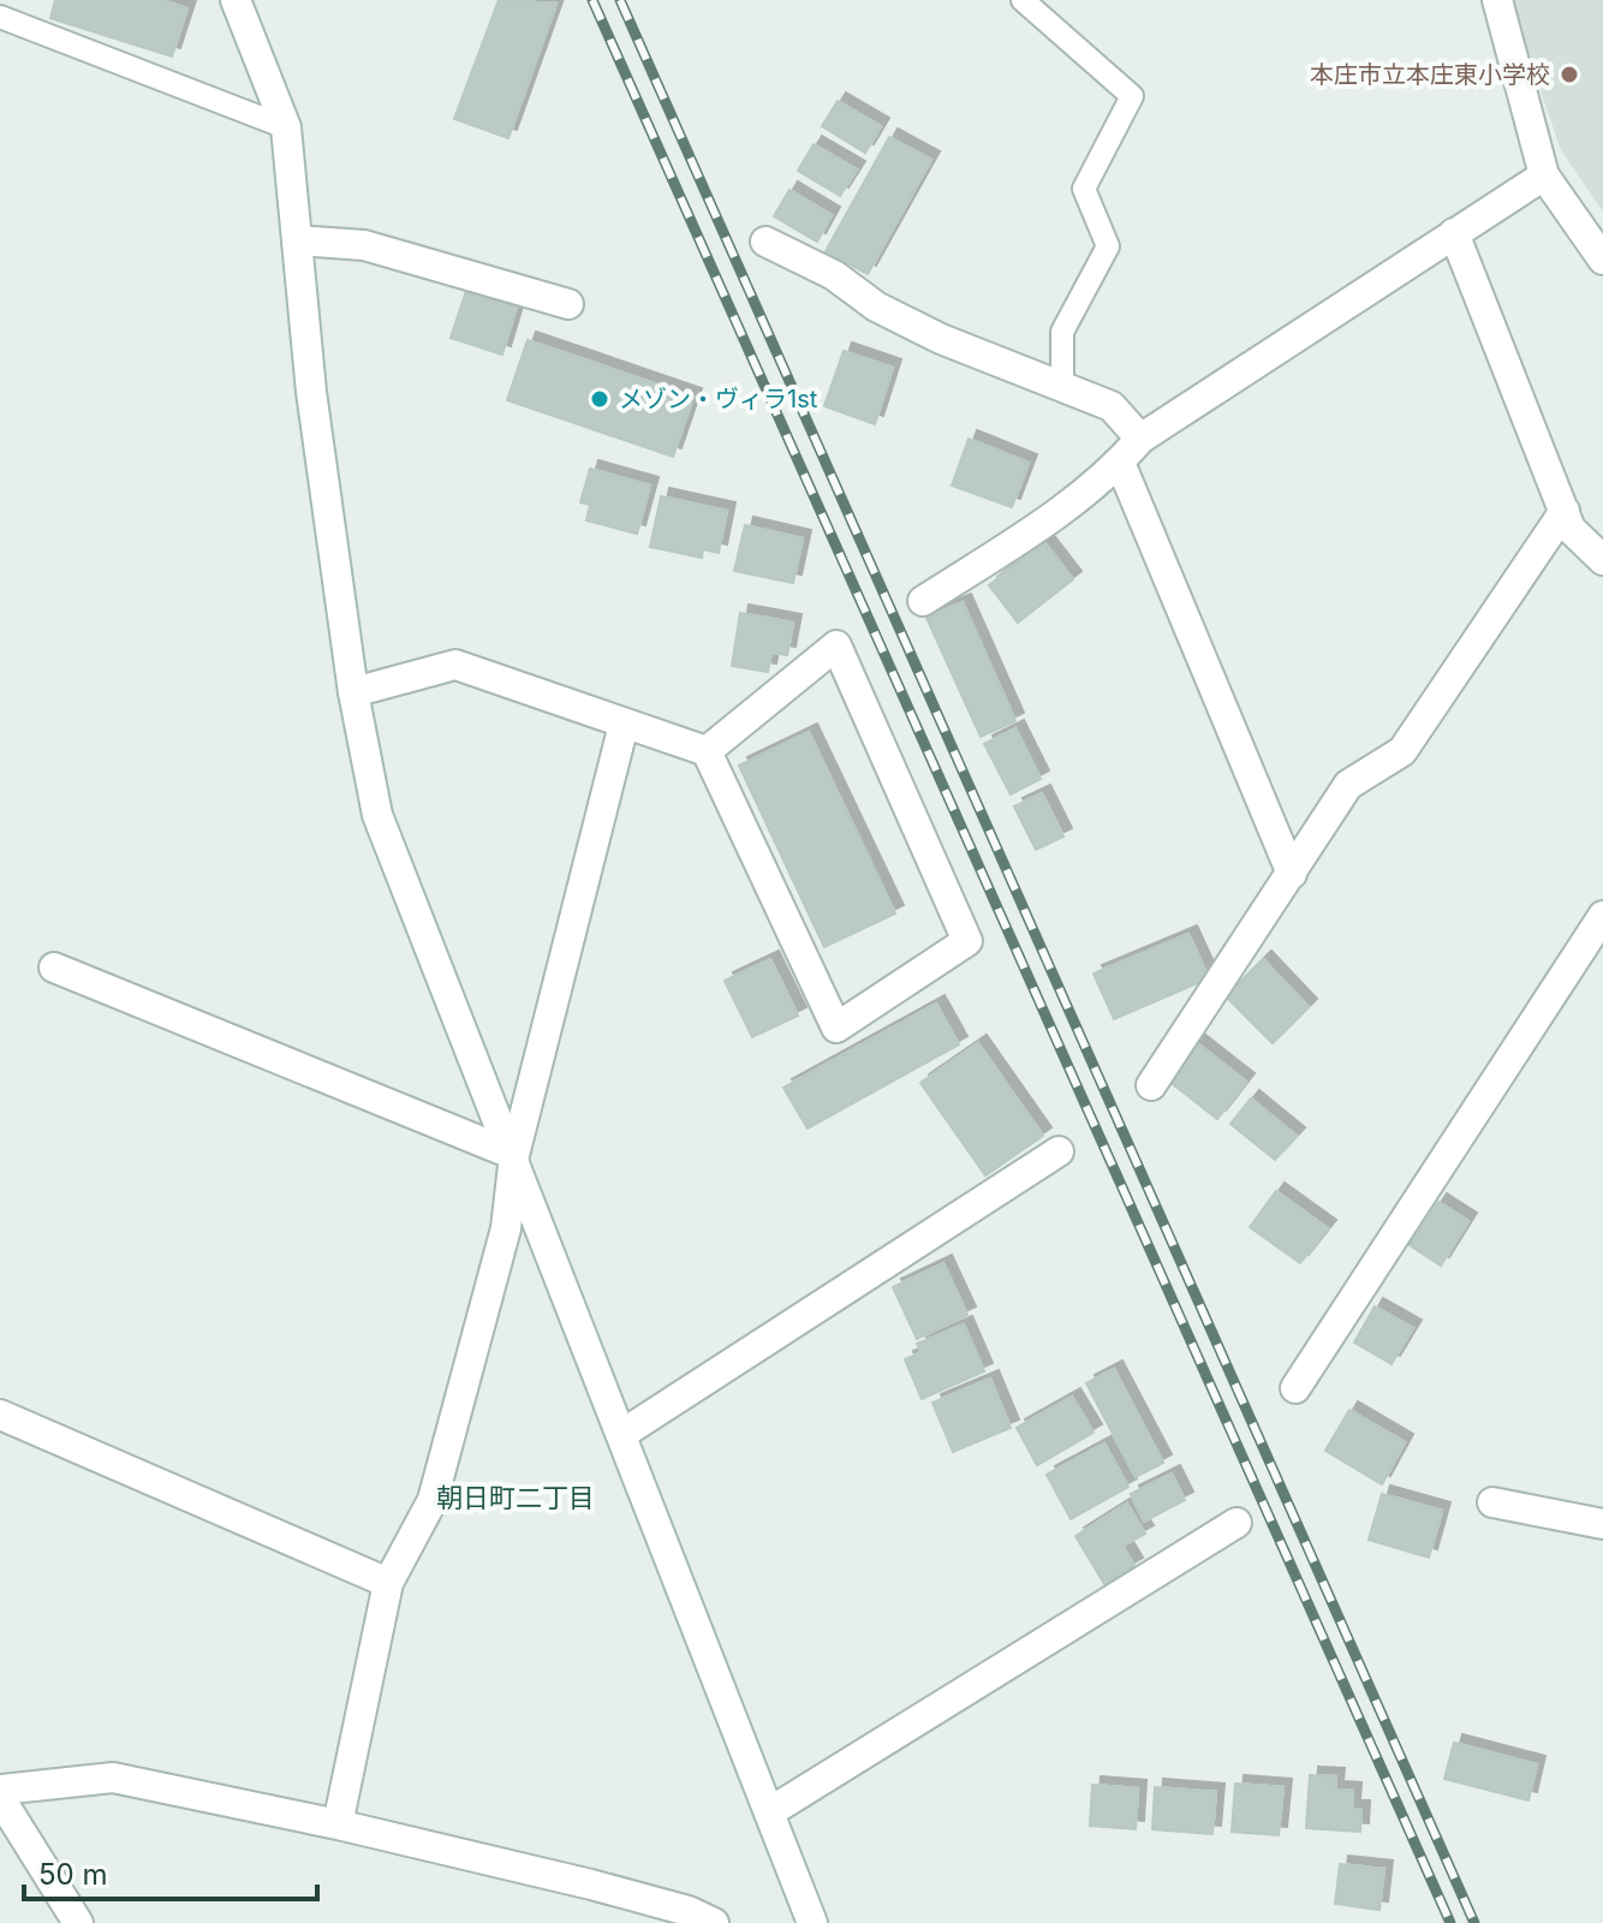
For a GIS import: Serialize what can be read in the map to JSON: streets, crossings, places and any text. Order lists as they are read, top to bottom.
{
  "districts": ["朝日町二丁目"],
  "places": ["本庄市立本庄東小学校", "メゾン・ヴィラ1st"],
  "scale_bar": "50 m"
}
